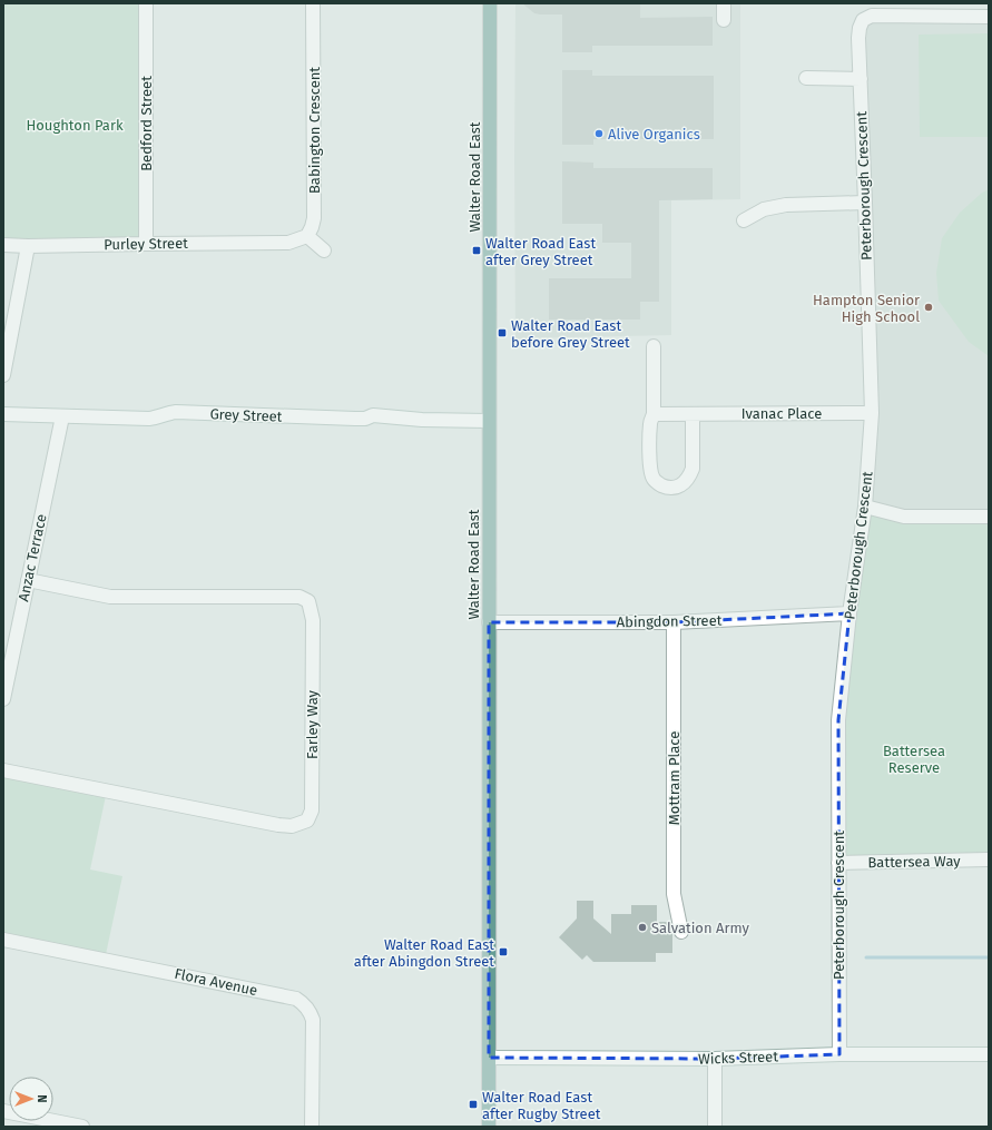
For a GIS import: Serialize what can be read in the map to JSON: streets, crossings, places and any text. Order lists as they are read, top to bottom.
{
  "streets": {
    "main road": ["Walter Road East"],
    "street": [
      "Bedford Street",
      "Babington Crescent",
      "Peterborough Crescent",
      "Purley Street",
      "Ivanac Place",
      "Grey Street",
      "Anzac Terrace",
      "Abingdon Street",
      "Farley Way",
      "Mottram Place",
      "Battersea Way",
      "Flora Avenue",
      "Wicks Street"
    ]
  },
  "crossings": [
    ["Bedford Street", "Purley Street"],
    ["Babington Crescent", "Purley Street"],
    ["Walter Road East", "Grey Street"],
    ["Walter Road East", "Abingdon Street"],
    ["Walter Road East", "Wicks Street"],
    ["Peterborough Crescent", "Ivanac Place"],
    ["Peterborough Crescent", "Abingdon Street"],
    ["Peterborough Crescent", "Battersea Way"],
    ["Peterborough Crescent", "Wicks Street"],
    ["Grey Street", "Anzac Terrace"],
    ["Anzac Terrace", "Farley Way"],
    ["Abingdon Street", "Mottram Place"]
  ],
  "parks": ["Houghton Park", "Battersea Reserve"],
  "places": {
    "other": ["Alive Organics", "Hampton Senior High School", "Salvation Army"],
    "transit": [
      "Walter Road East after Grey Street",
      "Walter Road East before Grey Street",
      "Walter Road East after Abingdon Street",
      "Walter Road East after Rugby Street"
    ]
  },
  "north": "right"
}
